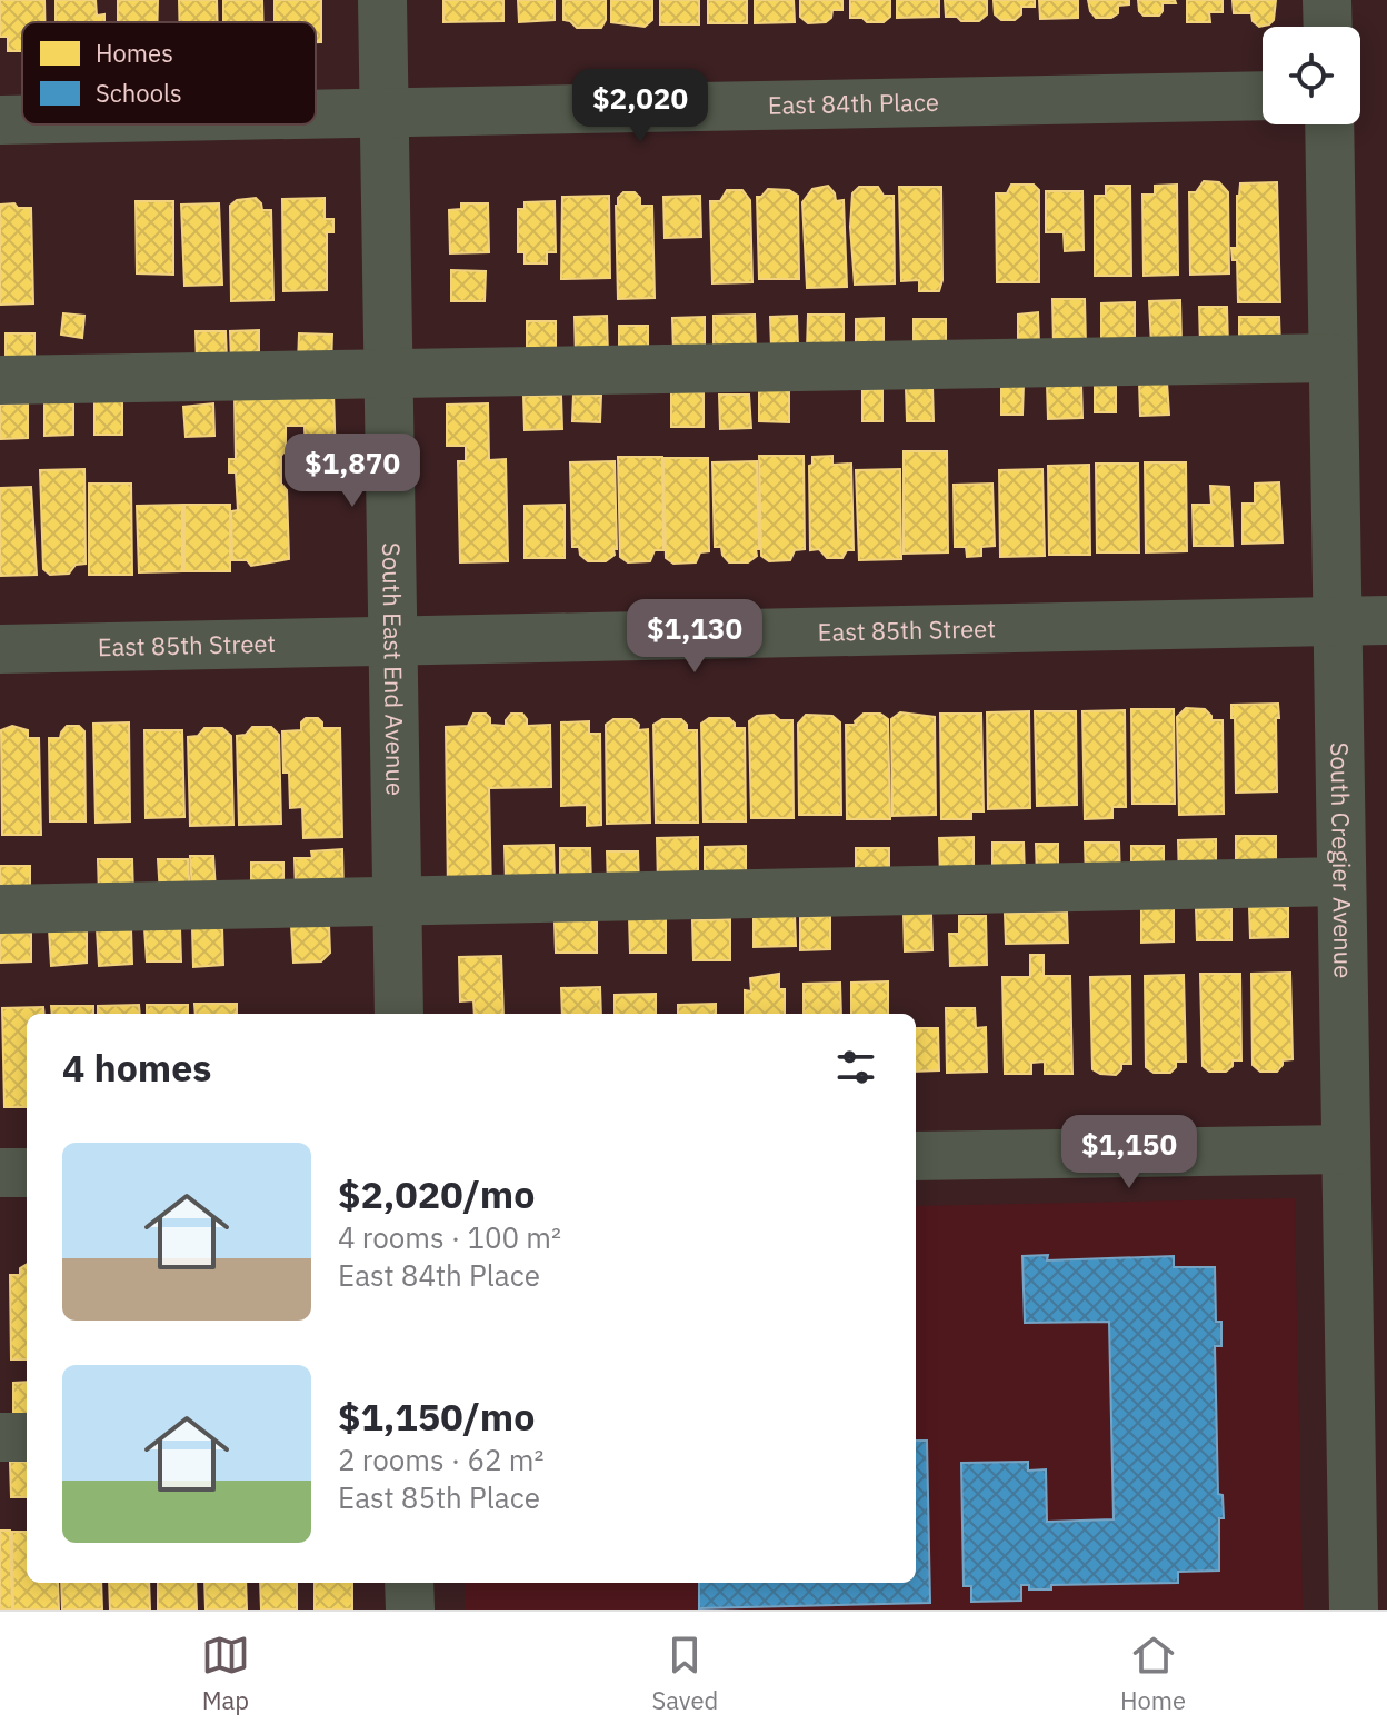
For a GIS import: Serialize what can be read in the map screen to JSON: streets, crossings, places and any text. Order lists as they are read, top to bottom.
{
  "streets": {
    "street": [
      "East 84th Place",
      "East 85th Street",
      "South East End Avenue",
      "South Cregier Avenue"
    ]
  },
  "crossings": [
    ["East 84th Place", "South East End Avenue"],
    ["East 85th Street", "South East End Avenue"],
    ["East 85th Street", "South Cregier Avenue"]
  ],
  "legend": ["Homes", "Schools"],
  "page": {
    "price": [
      "$2,020",
      "$1,870",
      "$1,130",
      "$1,150"
    ],
    "heading": "4 homes",
    "list": [
      {
        "name": "$2,020/mo",
        "note": "4 rooms · 100 m² · East 84th Place"
      },
      {
        "name": "$1,150/mo",
        "note": "2 rooms · 62 m² · East 85th Place"
      }
    ],
    "tabs": ["Map", "Saved", "Home"]
  }
}
